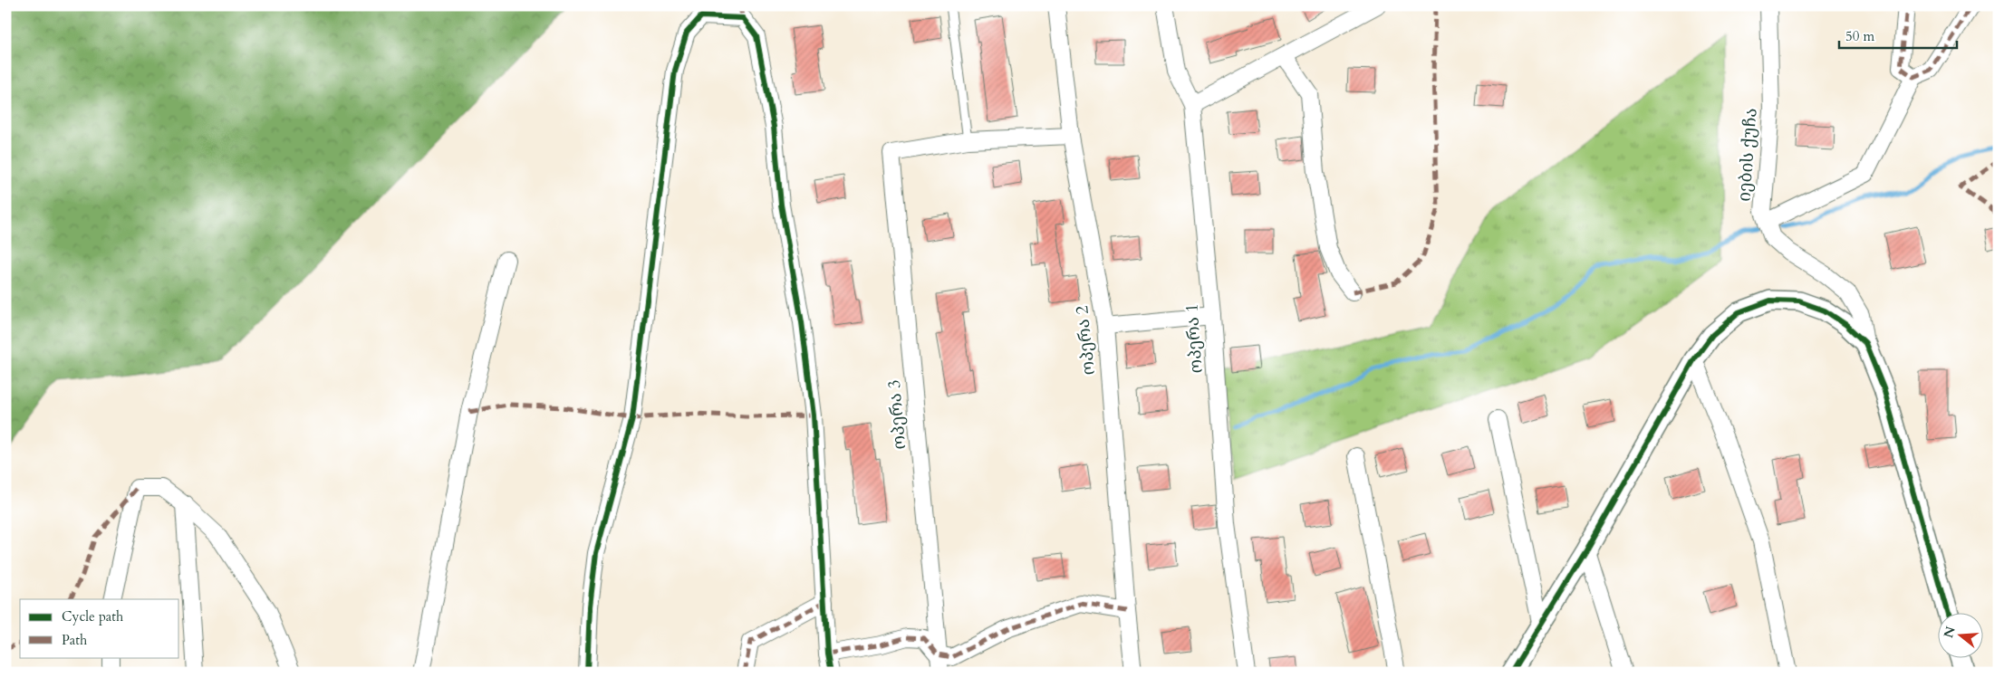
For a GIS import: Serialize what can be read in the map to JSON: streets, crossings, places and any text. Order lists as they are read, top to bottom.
{
  "streets": {
    "street": [
      "იების ქუჩა",
      "ოპერა 1",
      "ოპერა 2",
      "ოპერა 3"
    ]
  },
  "legend": ["Cycle path", "Path"],
  "scale_bar": "50 m",
  "north": "left"
}
